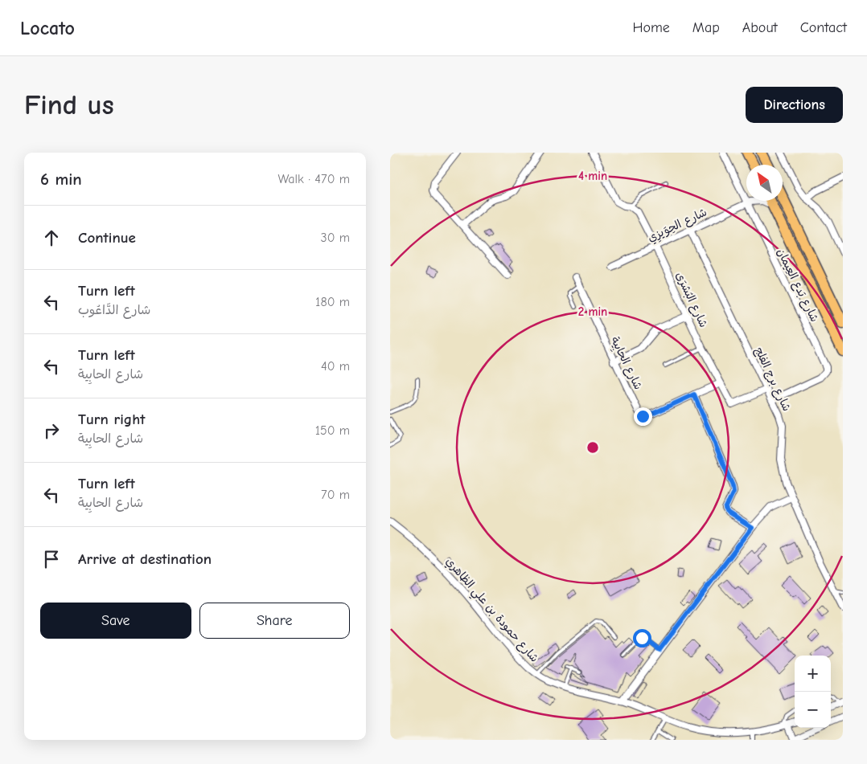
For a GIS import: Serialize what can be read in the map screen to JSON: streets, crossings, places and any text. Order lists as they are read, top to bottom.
{
  "streets": {
    "street": [
      "شارع الحِوَيزِي",
      "شارع بَدع العِيمان",
      "شارع البُشرَى",
      "شارع الحابِية",
      "شارع برج الفلج",
      "شارع حمودة بن علي الظاهري"
    ]
  },
  "crossings": [
    ["شارع الحِوَيزِي", "شارع بَدع العِيمان"],
    ["شارع الحِوَيزِي", "شارع البُشرَى"],
    ["شارع الحِوَيزِي", "شارع برج الفلج"],
    ["شارع بَدع العِيمان", "شارع برج الفلج"],
    ["شارع البُشرَى", "شارع برج الفلج"]
  ],
  "north": "top left",
  "page": {
    "header": "Locato",
    "nav": [
      "Home",
      "Map",
      "About",
      "Contact"
    ],
    "buttons": [
      "Directions",
      ["Save", "Share"]
    ],
    "title": "Find us",
    "heading": ["6 min", "Walk · 470 m"],
    "list": [
      ["Continue", "30 m"],
      ["Turn left", "شارع الدَّاعُوب", "180 m"],
      ["Turn left", "شارع الحابِية", "40 m"],
      ["Turn right", "شارع الحابِية", "150 m"],
      ["Turn left", "شارع الحابِية", "70 m"],
      "Arrive at destination"
    ],
    "map_buttons": ["+", "−"]
  },
  "rings": ["4 min", "2 min"]
}
